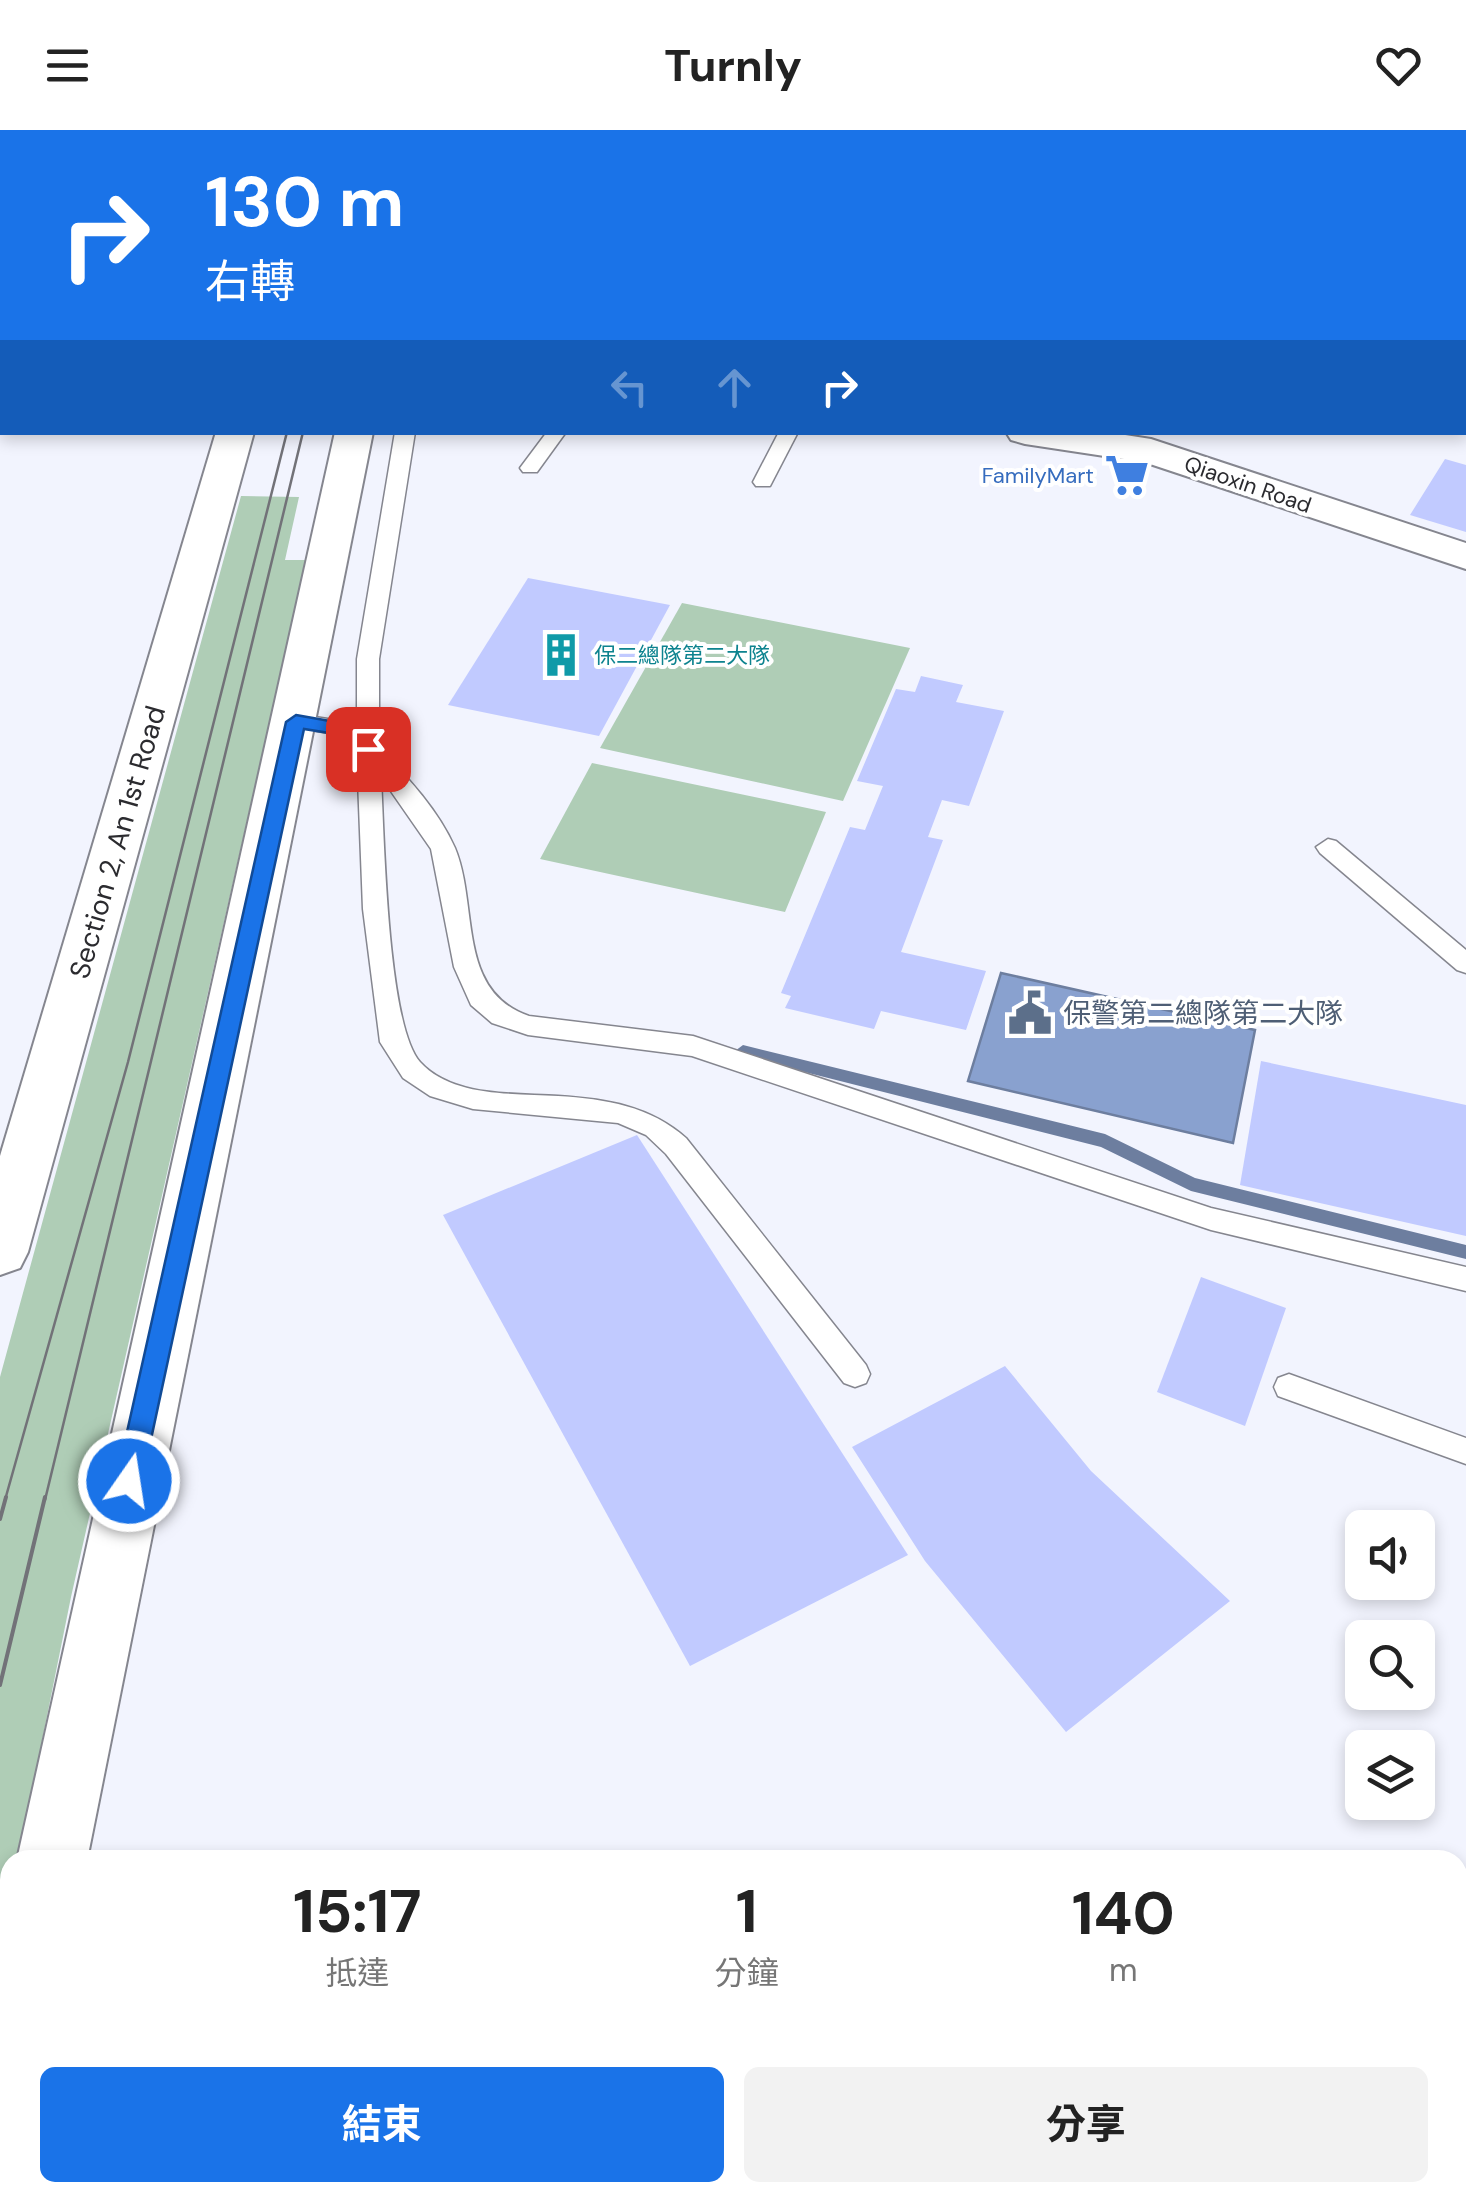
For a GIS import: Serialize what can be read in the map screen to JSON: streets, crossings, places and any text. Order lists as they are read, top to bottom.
{
  "streets": {
    "street": ["Qiaoxin Road", "Section 2, An 1st Road"]
  },
  "places": {
    "supermarket": ["FamilyMart"],
    "building": ["保二總隊第二大隊"],
    "public building": ["保警第二總隊第二大隊"]
  },
  "page": {
    "header": "Turnly",
    "turn": ["130 m", "右轉"],
    "eta": [
      "15:17",
      "抵達",
      "1",
      "分鐘",
      "140",
      "m"
    ],
    "buttons": ["結束", "分享"]
  }
}
